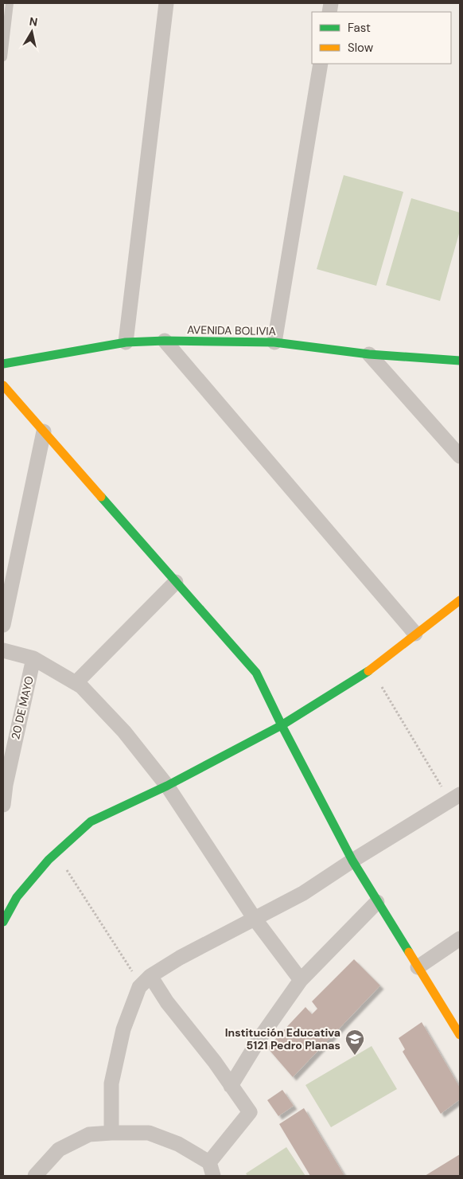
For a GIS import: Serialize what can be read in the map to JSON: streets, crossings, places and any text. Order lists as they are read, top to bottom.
{
  "streets": {
    "street": ["AVENIDA BOLIVIA", "20 DE MAYO"]
  },
  "places": {
    "school or university": ["Institución Educativa 5121 Pedro Planas"]
  },
  "legend": ["Fast", "Slow"],
  "north": "top"
}
